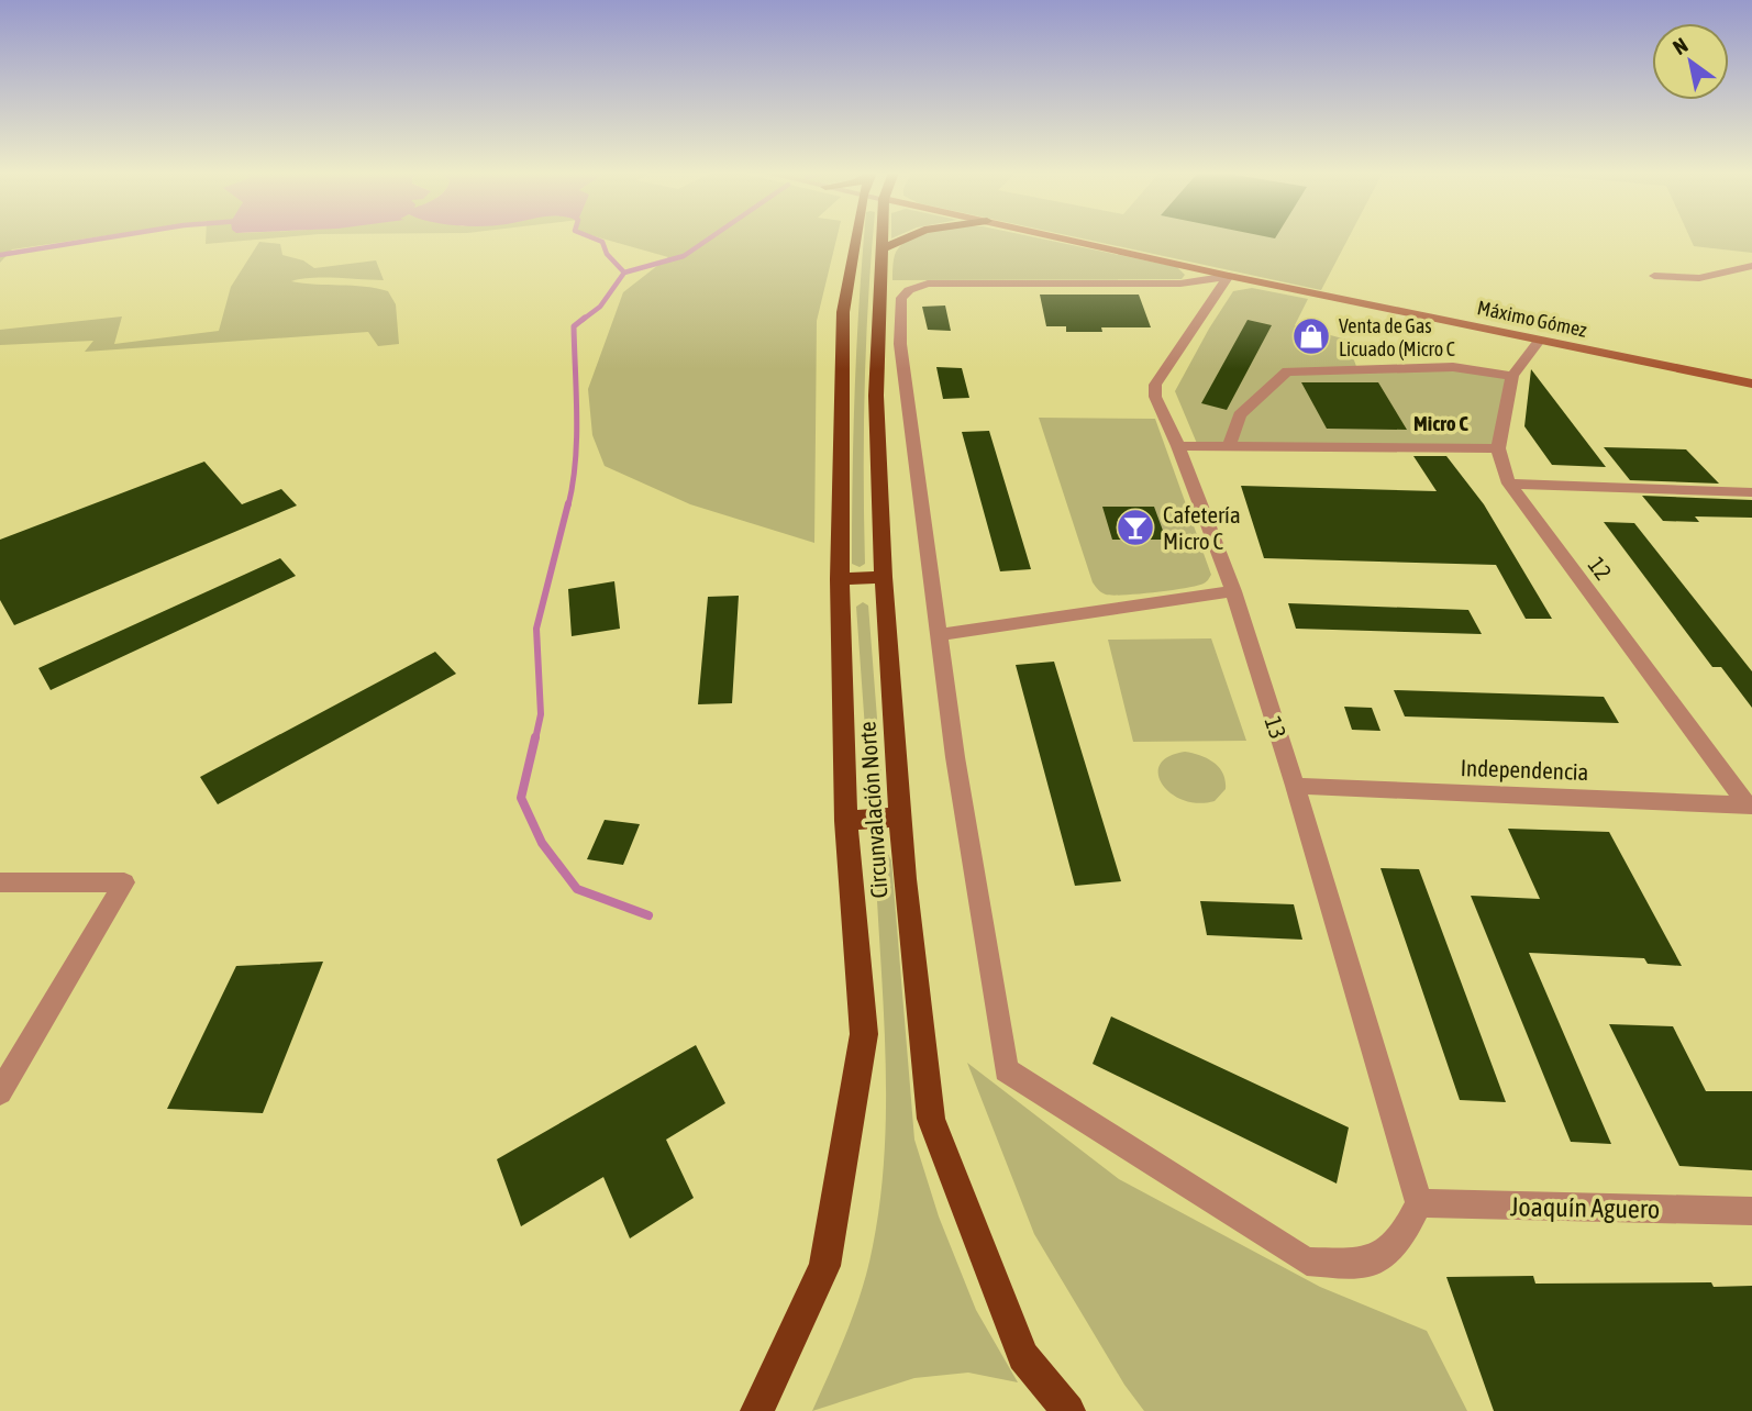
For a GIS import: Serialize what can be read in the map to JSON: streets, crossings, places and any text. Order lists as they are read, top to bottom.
{
  "streets": {
    "highway": ["Circunvalación Norte"],
    "main road": ["Máximo Gómez"],
    "street": [
      "12",
      "13",
      "Independencia",
      "Joaquín Aguero"
    ]
  },
  "crossings": [
    ["Máximo Gómez", "12"],
    ["Máximo Gómez", "13"],
    ["12", "Independencia"],
    ["13", "Independencia"],
    ["13", "Joaquín Aguero"]
  ],
  "districts": ["Micro C"],
  "places": {
    "shop": ["Venta de Gas Licuado (Micro C"],
    "bar": ["Cafetería Micro C"]
  },
  "north": "top left"
}
